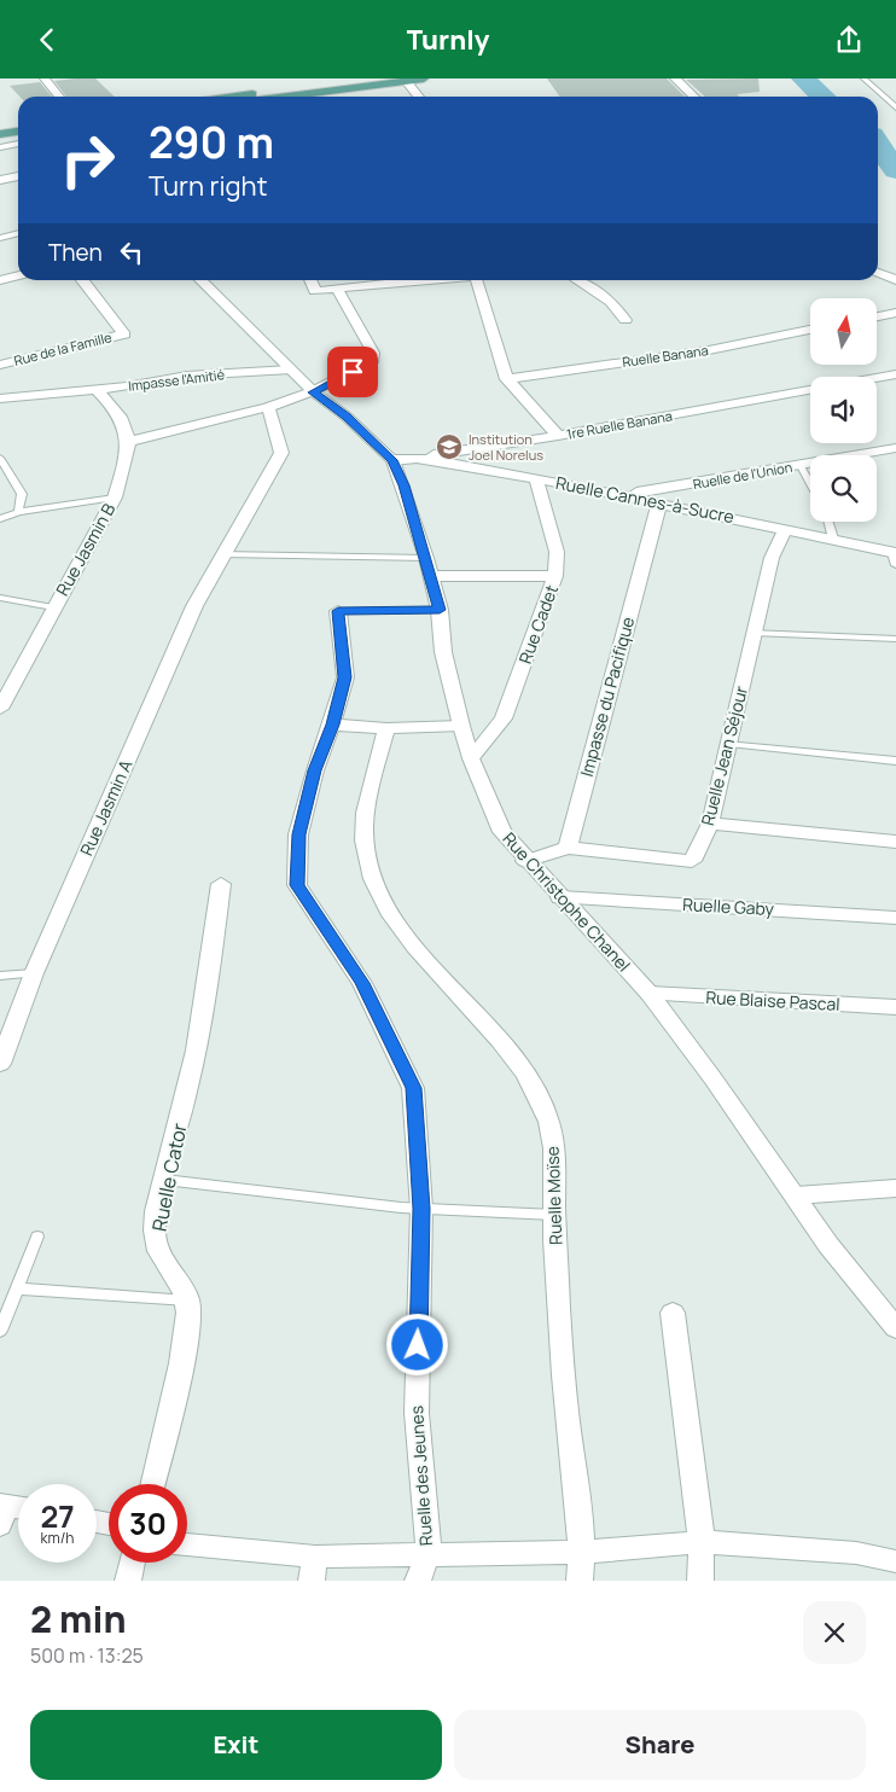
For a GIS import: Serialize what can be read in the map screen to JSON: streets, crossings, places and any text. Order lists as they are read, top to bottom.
{
  "streets": {
    "street": [
      "Rue de la Famille",
      "Ruelle Banana",
      "Impasse l'Amitié",
      "1re Ruelle Banana",
      "Ruelle de l'Union",
      "Ruelle Cannes-à-Sucre",
      "Rue Jasmin B",
      "Rue Cadet",
      "Impasse du Pacifique",
      "Ruelle Jean Séjour",
      "Rue Jasmin A",
      "Rue Christophe Chanel",
      "Ruelle Gaby",
      "Rue Blaise Pascal",
      "Ruelle Cator",
      "Ruelle Moïse",
      "Ruelle des Jeunes"
    ]
  },
  "crossings": [
    ["Impasse l'Amitié", "Rue Jasmin B"],
    ["Impasse l'Amitié", "Rue Christophe Chanel"],
    ["1re Ruelle Banana", "Ruelle Cannes-à-Sucre"],
    ["Ruelle de l'Union", "Ruelle Cannes-à-Sucre"],
    ["Ruelle Cannes-à-Sucre", "Rue Cadet"],
    ["Ruelle Cannes-à-Sucre", "Impasse du Pacifique"],
    ["Ruelle Cannes-à-Sucre", "Ruelle Jean Séjour"],
    ["Ruelle Cannes-à-Sucre", "Rue Christophe Chanel"],
    ["Rue Cadet", "Rue Christophe Chanel"],
    ["Impasse du Pacifique", "Ruelle Jean Séjour"],
    ["Rue Christophe Chanel", "Ruelle Gaby"],
    ["Rue Christophe Chanel", "Rue Blaise Pascal"]
  ],
  "places": {
    "school or university": ["Institution Joel Norelus"]
  },
  "north": "top",
  "page": {
    "header": "Turnly",
    "turn": ["290 m", "Turn right"],
    "then": "Then",
    "speed": "27 km/h",
    "limit": "30",
    "heading": ["2 min", "500 m · 13:25"],
    "buttons": ["Exit", "Share"]
  }
}
